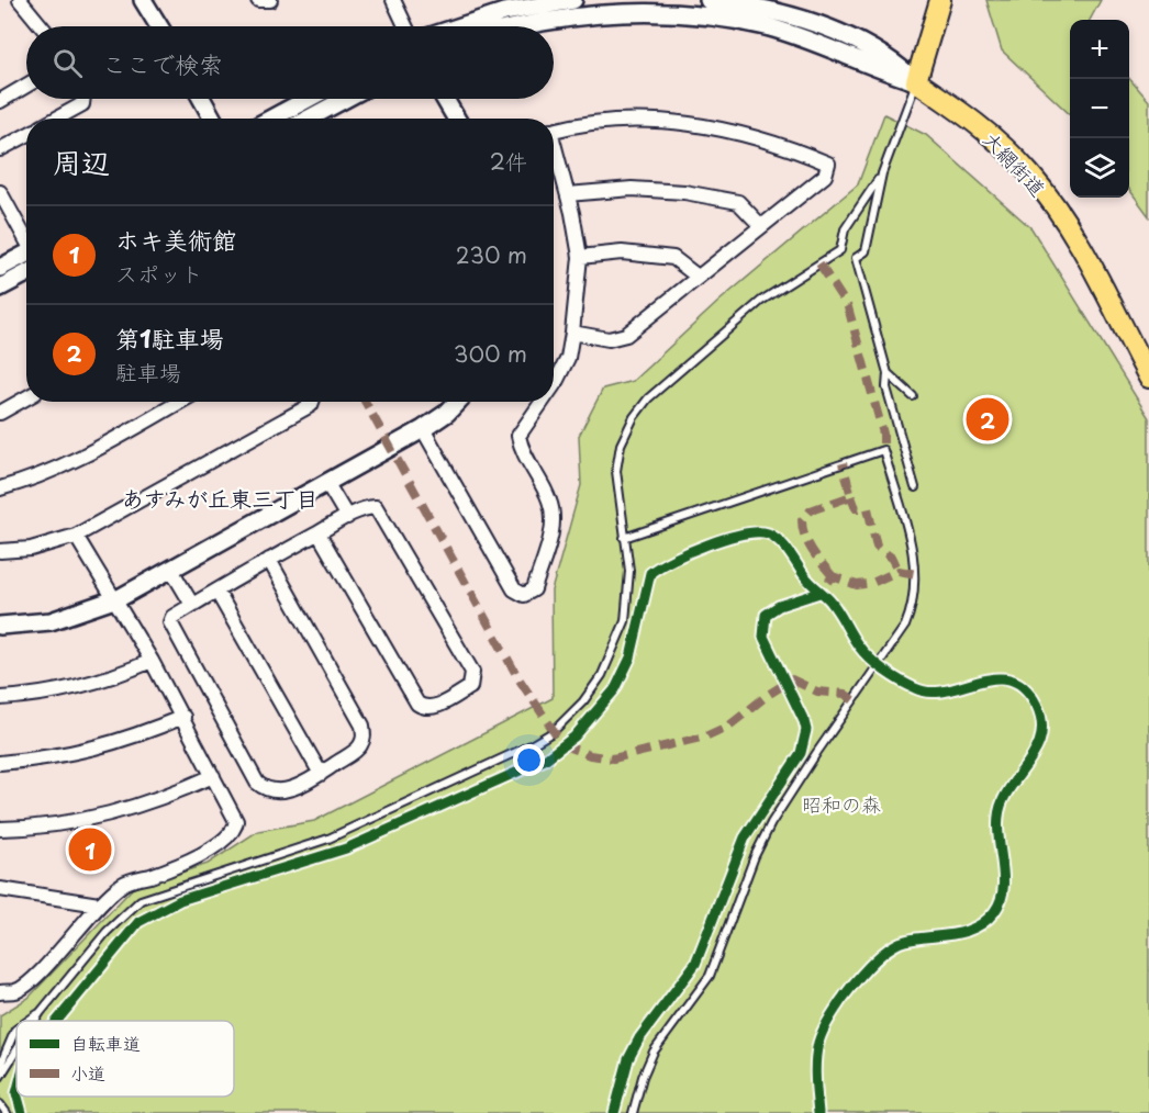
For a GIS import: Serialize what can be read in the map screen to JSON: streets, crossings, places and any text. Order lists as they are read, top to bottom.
{
  "streets": {
    "main road": ["大網街道"]
  },
  "districts": ["あすみが丘東三丁目"],
  "parks": ["昭和の森"],
  "legend": ["自転車道", "小道"],
  "page": {
    "map_buttons": ["+", "−"],
    "search": "ここで検索",
    "heading": ["周辺", "2件"],
    "list": [
      {
        "mark": "1",
        "name": "ホキ美術館",
        "note": "スポット",
        "value": "230 m"
      },
      {
        "mark": "2",
        "name": "第1駐車場",
        "note": "駐車場",
        "value": "300 m"
      }
    ],
    "pins": ["2", "1"]
  }
}
